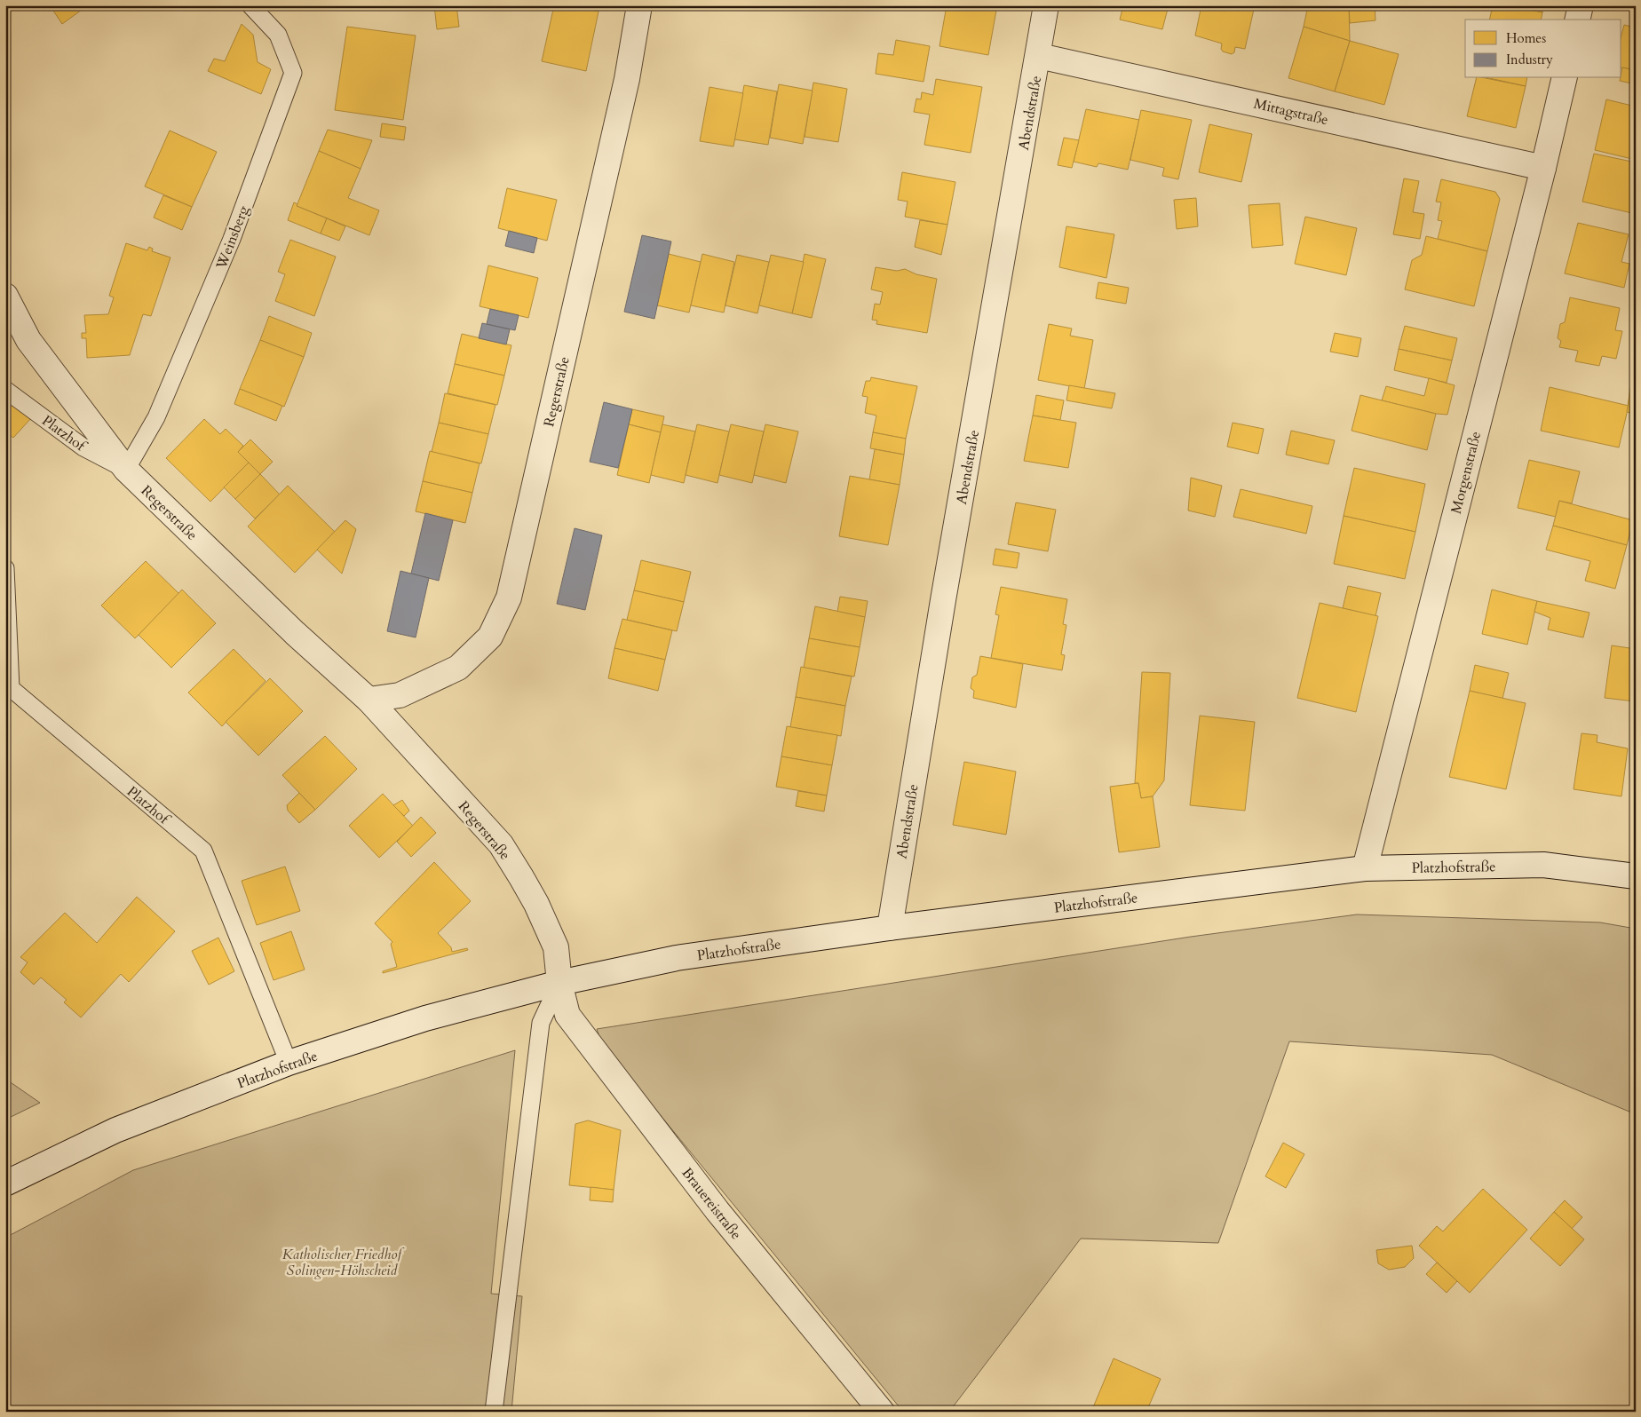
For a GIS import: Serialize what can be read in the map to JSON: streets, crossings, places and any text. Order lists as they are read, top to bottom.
{
  "streets": {
    "street": [
      "Mittagstraße",
      "Abendstraße",
      "Regerstraße",
      "Morgenstraße",
      "Platzhofstraße",
      "Brauereistraße"
    ],
    "lane": ["Weinsberg", "Platzhof"]
  },
  "crossings": [
    ["Mittagstraße", "Abendstraße"],
    ["Mittagstraße", "Morgenstraße"],
    ["Abendstraße", "Platzhofstraße"],
    ["Weinsberg", "Regerstraße"],
    ["Weinsberg", "Platzhof"],
    ["Regerstraße", "Platzhof"],
    ["Regerstraße", "Platzhofstraße"],
    ["Regerstraße", "Brauereistraße"],
    ["Platzhof", "Platzhofstraße"],
    ["Morgenstraße", "Platzhofstraße"],
    ["Platzhofstraße", "Brauereistraße"]
  ],
  "parks": ["Katholischer Friedhof Solingen-Höhscheid"],
  "legend": ["Homes", "Industry"]
}
